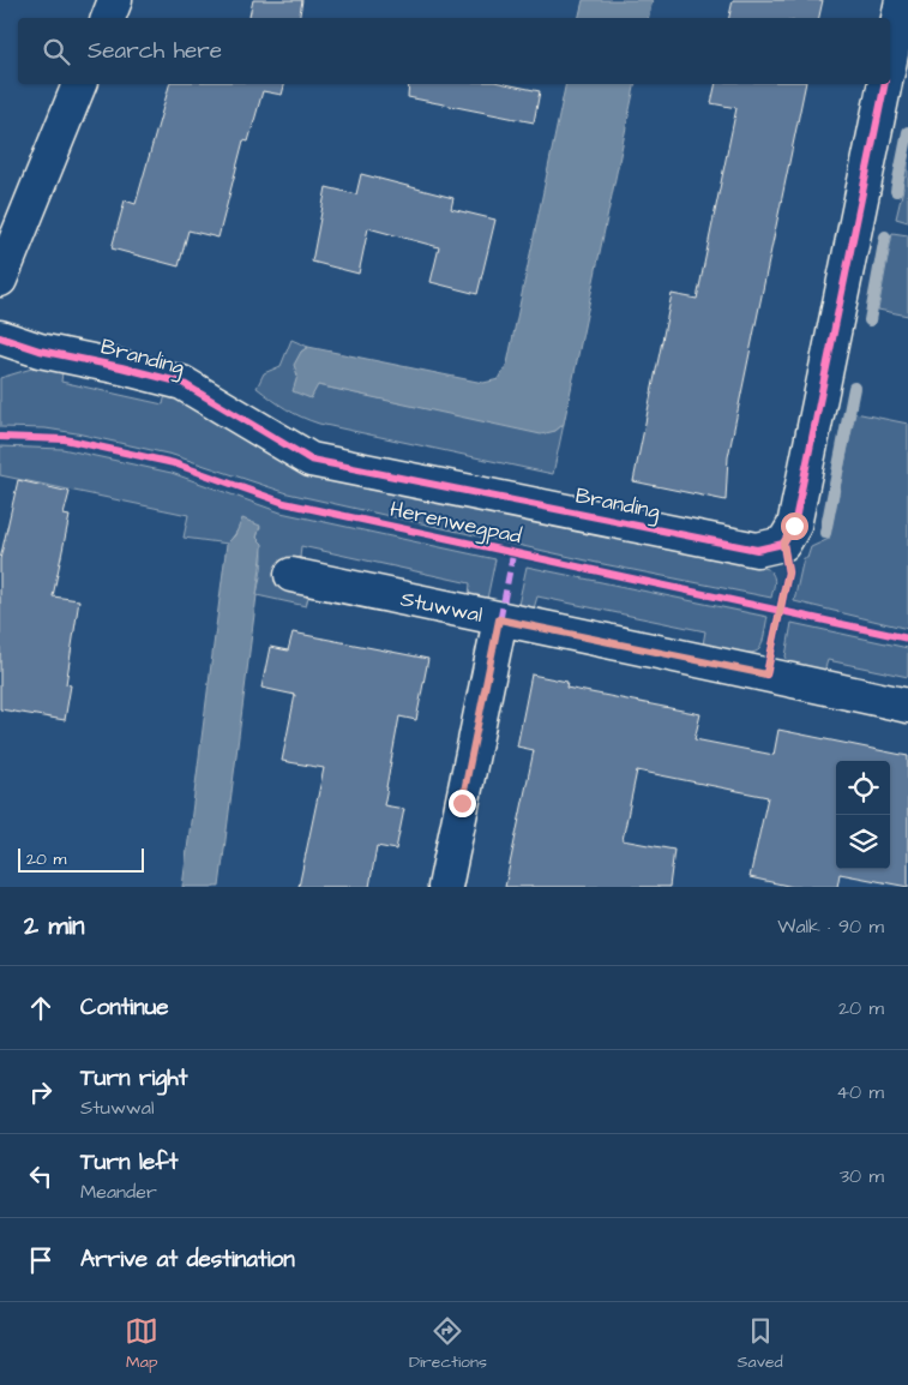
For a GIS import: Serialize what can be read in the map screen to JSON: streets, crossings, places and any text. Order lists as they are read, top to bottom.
{
  "streets": {
    "street": ["Branding", "Stuwwal"],
    "cycle path": ["Herenwegpad"]
  },
  "scale_bar": "20 m",
  "page": {
    "search": "Search here",
    "scale": "20 m",
    "heading": ["2 min", "Walk · 90 m"],
    "list": [
      ["Continue", "20 m"],
      ["Turn right", "Stuwwal", "40 m"],
      ["Turn left", "Meander", "30 m"],
      "Arrive at destination"
    ],
    "nav": ["Map", "Directions", "Saved"]
  }
}
